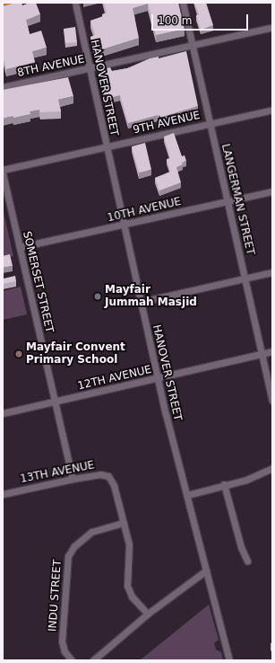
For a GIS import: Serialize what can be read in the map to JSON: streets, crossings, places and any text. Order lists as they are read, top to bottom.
{
  "streets": {
    "street": [
      "8TH AVENUE",
      "HANOVER STREET",
      "9TH AVENUE",
      "LANGERMAN STREET",
      "10TH AVENUE",
      "SOMERSET STREET",
      "12TH AVENUE",
      "13TH AVENUE",
      "INDU STREET"
    ]
  },
  "crossings": [
    ["8TH AVENUE", "HANOVER STREET"],
    ["8TH AVENUE", "LANGERMAN STREET"],
    ["HANOVER STREET", "9TH AVENUE"],
    ["HANOVER STREET", "10TH AVENUE"],
    ["HANOVER STREET", "12TH AVENUE"],
    ["9TH AVENUE", "LANGERMAN STREET"],
    ["LANGERMAN STREET", "10TH AVENUE"],
    ["LANGERMAN STREET", "12TH AVENUE"],
    ["10TH AVENUE", "SOMERSET STREET"],
    ["SOMERSET STREET", "12TH AVENUE"],
    ["SOMERSET STREET", "13TH AVENUE"],
    ["13TH AVENUE", "INDU STREET"]
  ],
  "places": ["Mayfair Jummah Masjid", "Mayfair Convent Primary School"],
  "scale_bar": "100 m"
}
